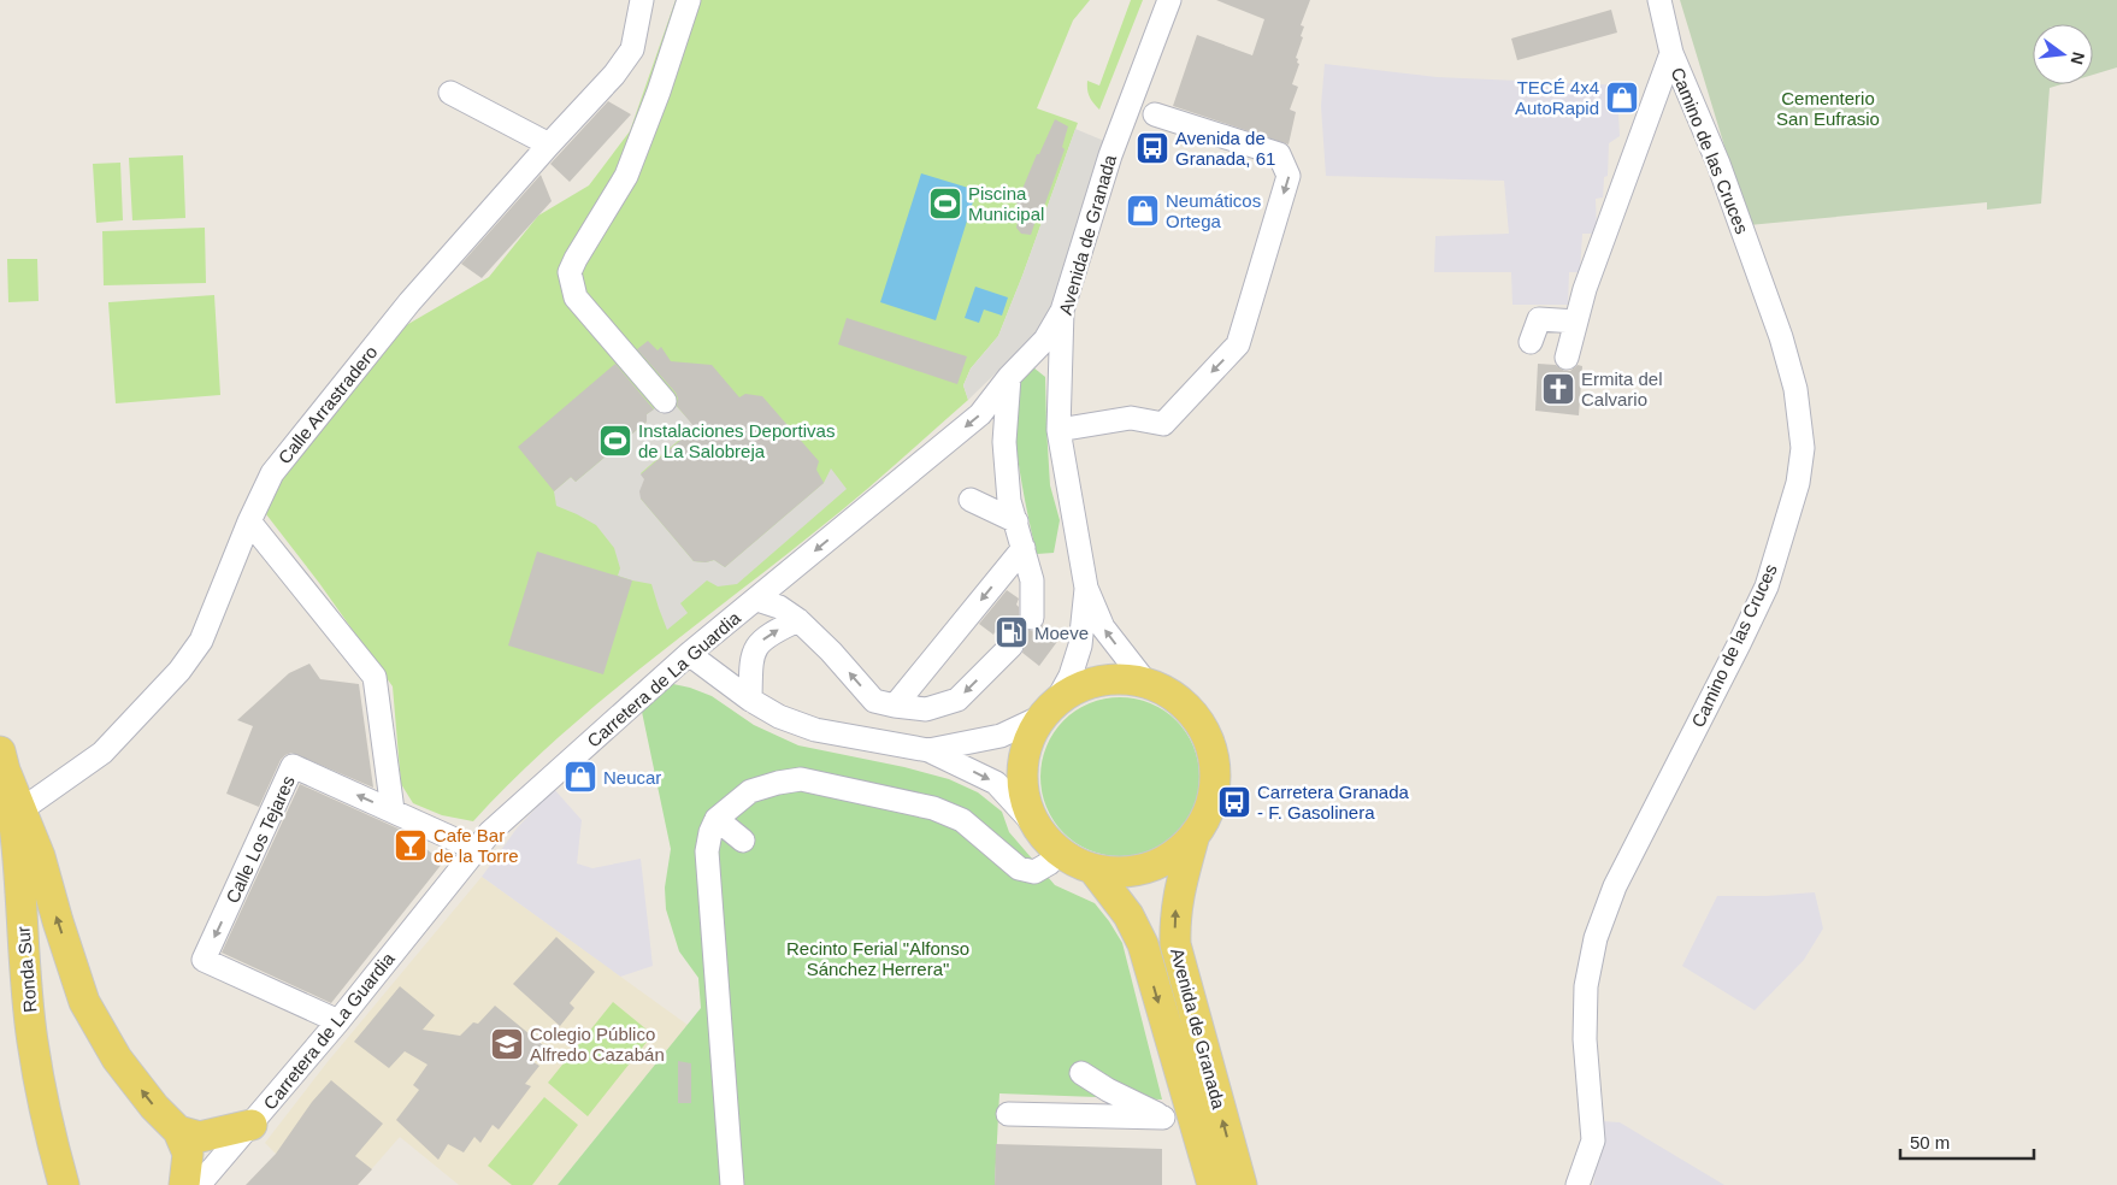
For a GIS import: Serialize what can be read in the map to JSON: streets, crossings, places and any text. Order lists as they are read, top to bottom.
{
  "streets": {
    "main road": ["Avenida de Granada", "Ronda Sur"],
    "street": [
      "Camino de las Cruces",
      "Calle Arrastradero",
      "Carretera de La Guardia",
      "Calle Los Tejares"
    ]
  },
  "crossings": [
    ["Avenida de Granada", "Carretera de La Guardia"],
    ["Carretera de La Guardia", "Calle Los Tejares"]
  ],
  "parks": ["Cementerio San Eufrasio", "Recinto Ferial \"Alfonso Sánchez Herrera\""],
  "places": {
    "shop": ["TECÉ 4x4 AutoRapid", "Neumáticos Ortega", "Neucar"],
    "bus stop": ["Avenida de Granada, 61", "Carretera Granada - F. Gasolinera"],
    "sports": ["Piscina Municipal", "Instalaciones Deportivas de La Salobreja"],
    "church": ["Ermita del Calvario"],
    "fuel station": ["Moeve"],
    "bar": ["Cafe Bar de la Torre"],
    "school or university": ["Colegio Público Alfredo Cazabán"]
  },
  "scale_bar": "50 m",
  "north": "right"
}
